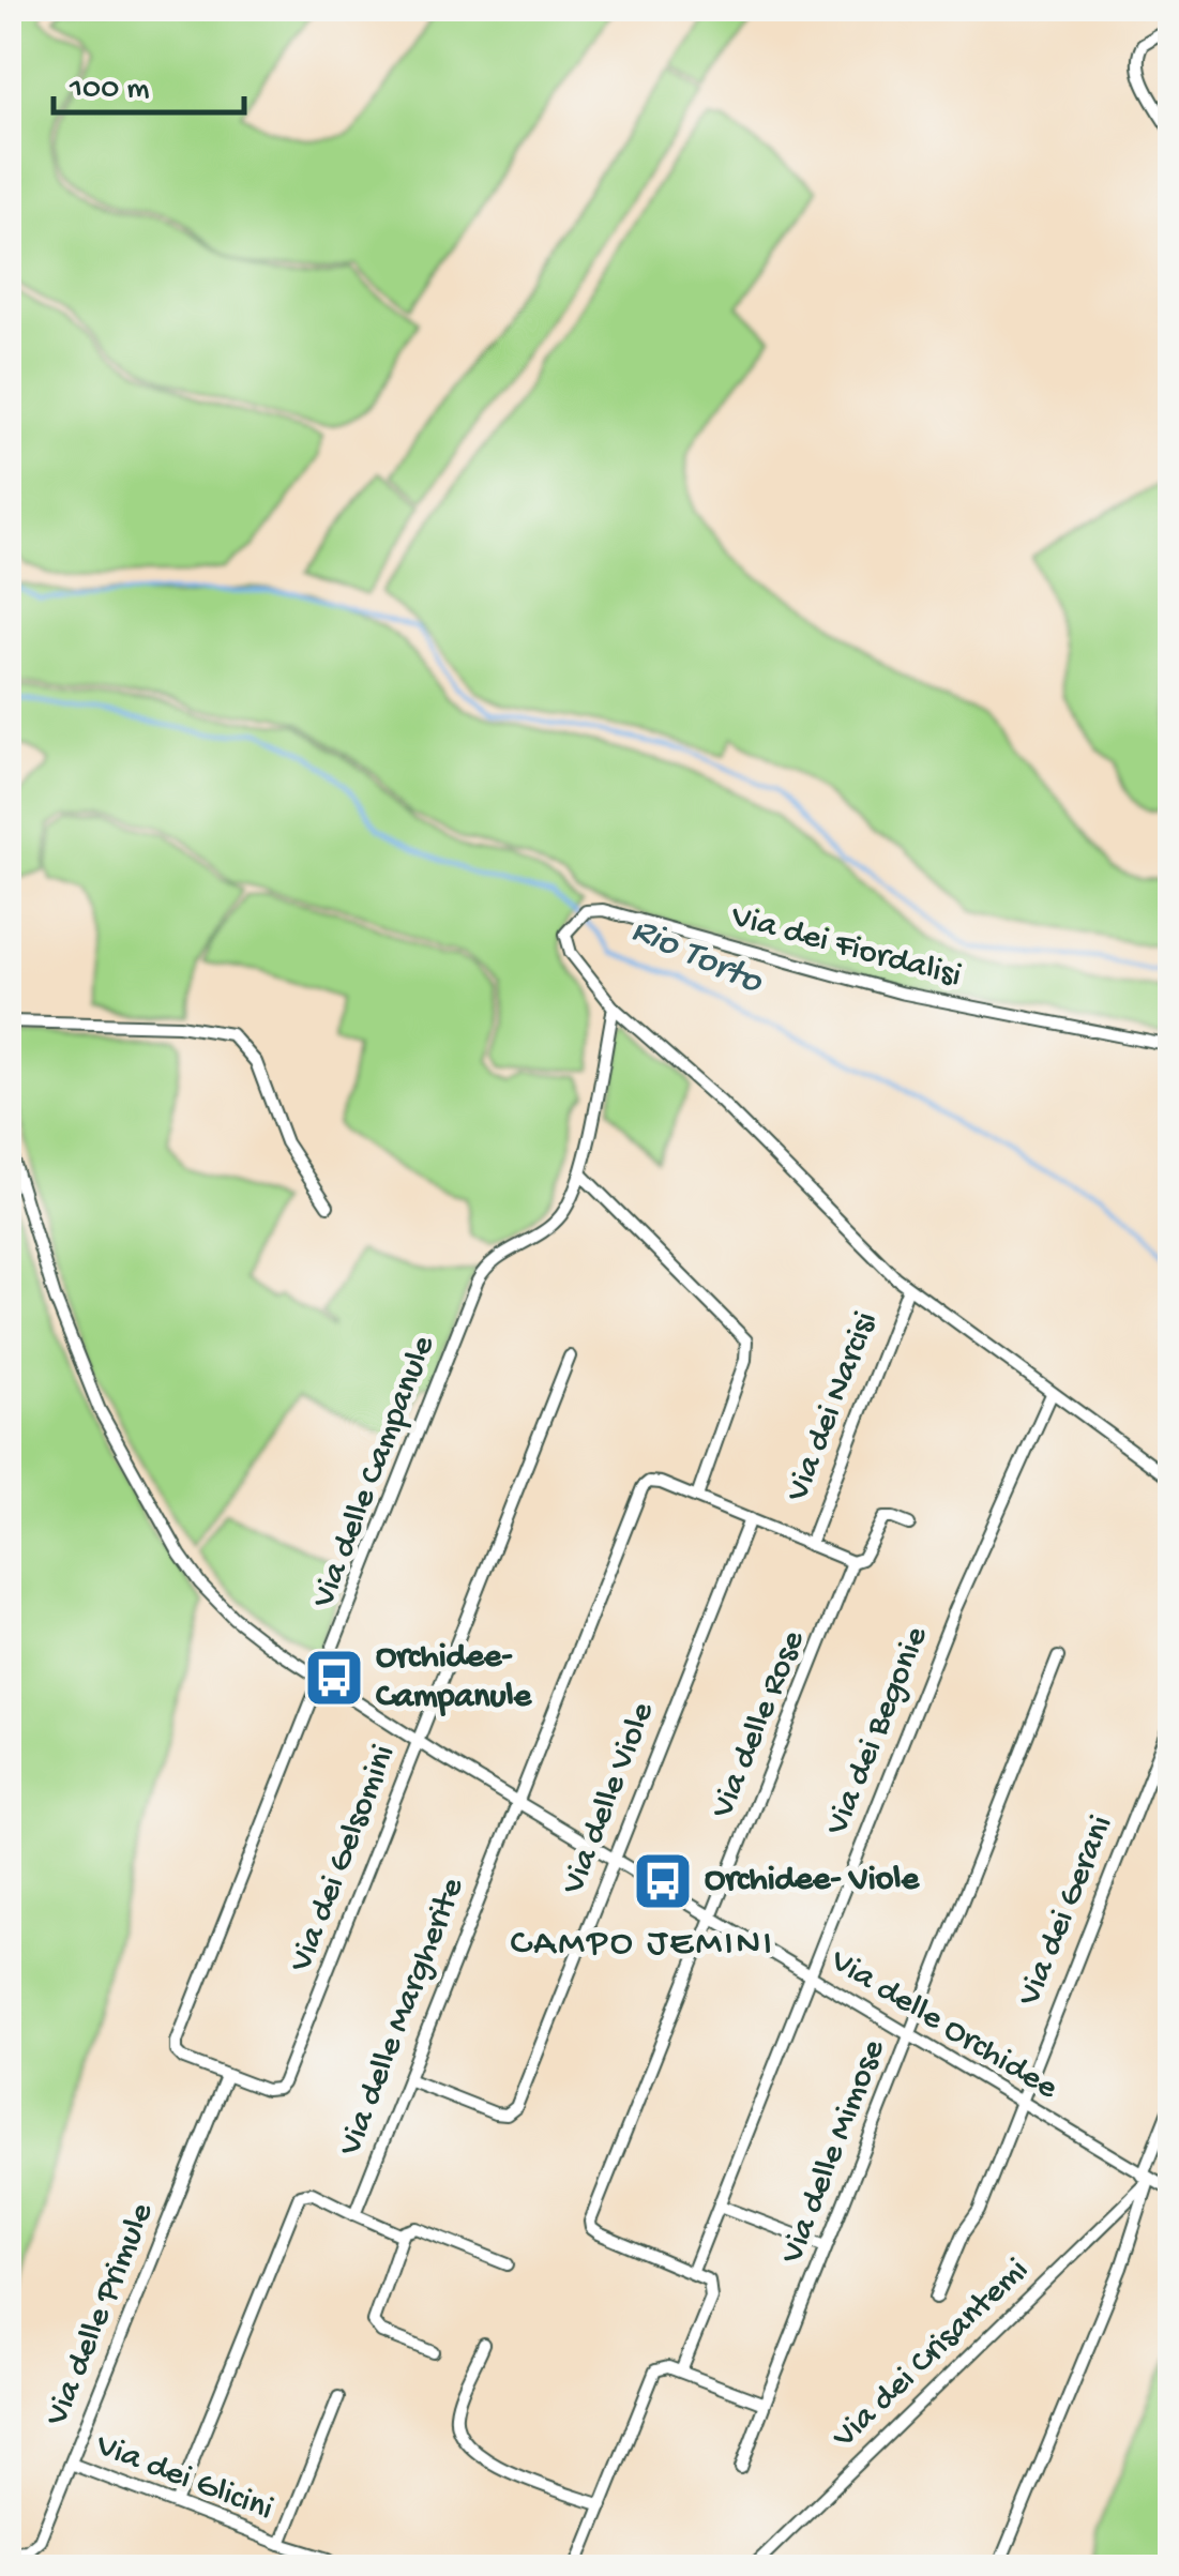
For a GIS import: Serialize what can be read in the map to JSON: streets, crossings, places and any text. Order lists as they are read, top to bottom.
{
  "streets": {
    "street": [
      "Via dei Fiordalisi",
      "Via dei Narcisi",
      "Via delle Campanule",
      "Via delle Rose",
      "Via dei Begonie",
      "Via delle Viole",
      "Via dei Gelsomini",
      "Via dei Gerani",
      "Via delle Margherite",
      "Via delle Orchidee",
      "Via delle Mimose",
      "Via delle Primule",
      "Via dei Crisantemi",
      "Via dei Glicini"
    ]
  },
  "crossings": [
    ["Via dei Fiordalisi", "Via dei Narcisi"],
    ["Via dei Fiordalisi", "Via delle Campanule"],
    ["Via dei Fiordalisi", "Via dei Begonie"],
    ["Via delle Campanule", "Via dei Gelsomini"],
    ["Via delle Campanule", "Via delle Orchidee"],
    ["Via delle Campanule", "Via delle Primule"],
    ["Via delle Rose", "Via dei Begonie"],
    ["Via delle Rose", "Via delle Orchidee"],
    ["Via dei Begonie", "Via delle Orchidee"],
    ["Via delle Viole", "Via delle Margherite"],
    ["Via delle Viole", "Via delle Orchidee"],
    ["Via dei Gelsomini", "Via delle Orchidee"],
    ["Via dei Gelsomini", "Via delle Primule"],
    ["Via dei Gerani", "Via delle Orchidee"],
    ["Via delle Margherite", "Via delle Orchidee"],
    ["Via delle Margherite", "Via dei Glicini"],
    ["Via delle Orchidee", "Via delle Mimose"],
    ["Via delle Orchidee", "Via dei Crisantemi"],
    ["Via delle Primule", "Via dei Glicini"]
  ],
  "districts": ["CAMPO JEMINI"],
  "water": ["Rio Torto"],
  "places": {
    "bus stop": ["Orchidee- Campanule", "Orchidee- Viole"]
  },
  "scale_bar": "100 m"
}
